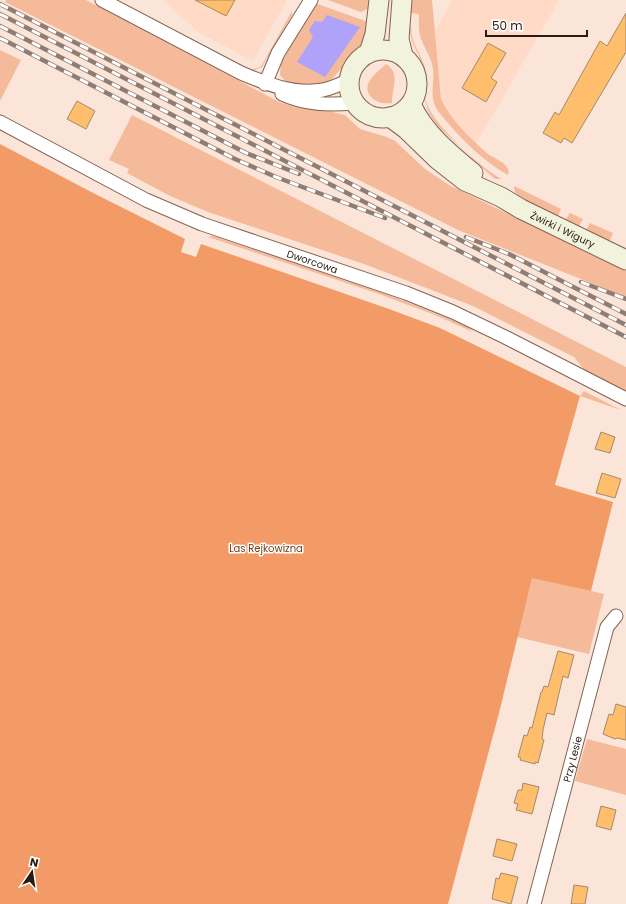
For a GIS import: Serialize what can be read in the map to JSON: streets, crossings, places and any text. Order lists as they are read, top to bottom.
{
  "streets": {
    "main road": ["Żwirki i Wigury"],
    "street": ["Dworcowa", "Przy Lesie"]
  },
  "parks": ["Las Rejkowizna"],
  "scale_bar": "50 m",
  "north": "top"
}
